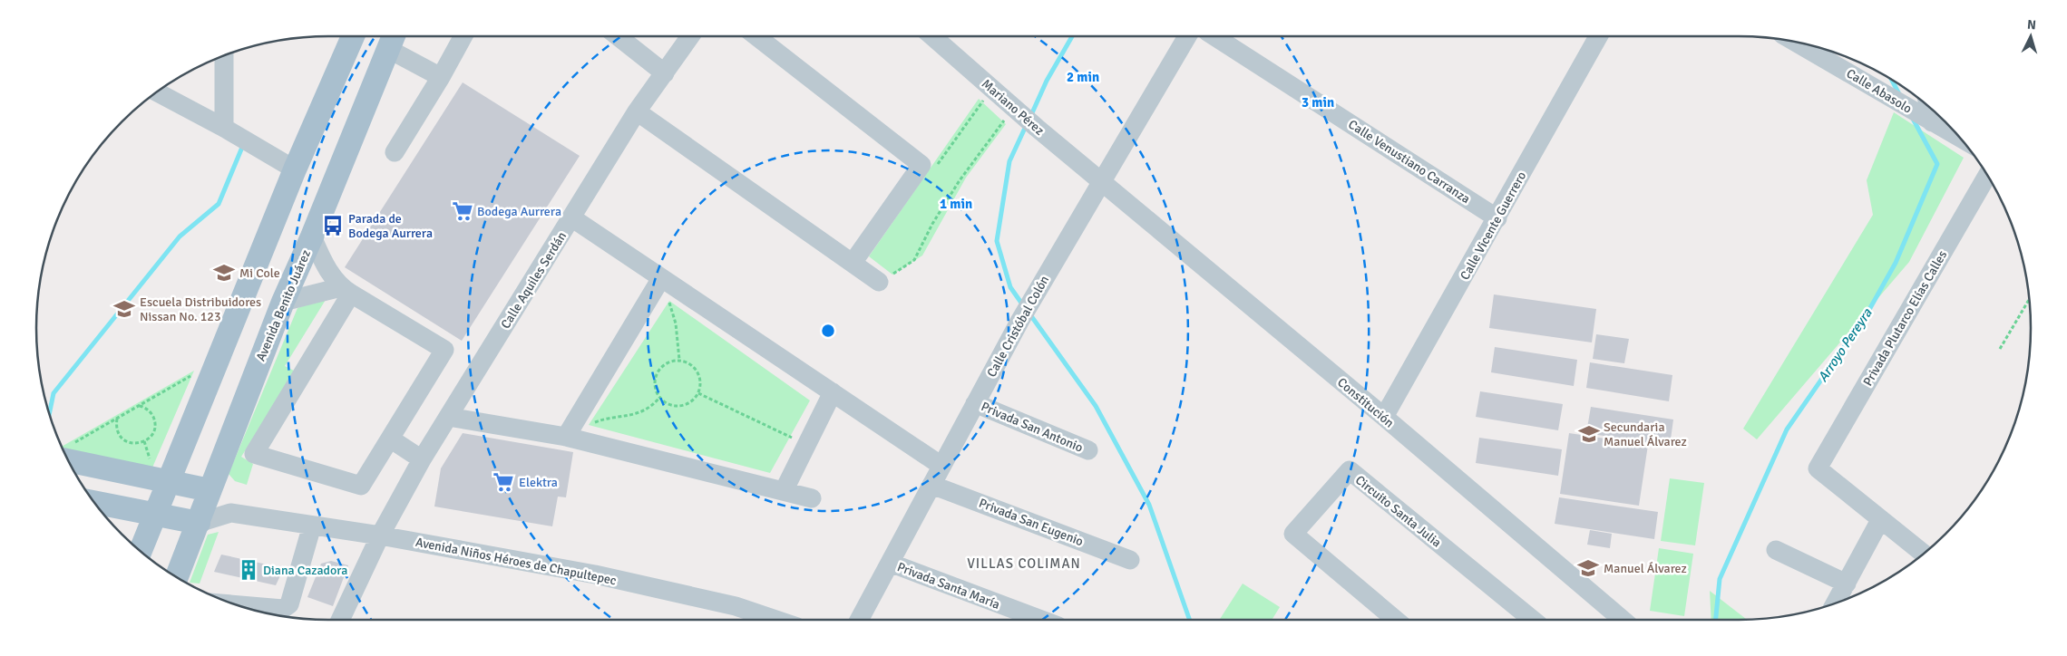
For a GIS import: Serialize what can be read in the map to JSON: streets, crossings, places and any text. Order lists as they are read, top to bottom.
{
  "streets": {
    "main road": ["Avenida Benito Juárez", "Avenida Niños Héroes de Chapultepec"],
    "street": [
      "Calle Abasolo",
      "Mariano Pérez",
      "Calle Venustiano Carranza",
      "Calle Vicente Guerrero",
      "Calle Aquiles Serdán",
      "Privada Plutarco Elías Calles",
      "Calle Cristóbal Colón",
      "Constitución",
      "Privada San Antonio",
      "Circuito Santa Julia",
      "Privada San Eugenio",
      "Privada Santa María"
    ]
  },
  "crossings": [
    ["Mariano Pérez", "Calle Cristóbal Colón"],
    ["Mariano Pérez", "Constitución"],
    ["Calle Venustiano Carranza", "Calle Vicente Guerrero"],
    ["Calle Vicente Guerrero", "Constitución"],
    ["Calle Aquiles Serdán", "Avenida Niños Héroes de Chapultepec"],
    ["Avenida Benito Juárez", "Avenida Niños Héroes de Chapultepec"],
    ["Calle Cristóbal Colón", "Constitución"],
    ["Calle Cristóbal Colón", "Privada San Antonio"],
    ["Calle Cristóbal Colón", "Privada San Eugenio"],
    ["Calle Cristóbal Colón", "Privada Santa María"]
  ],
  "districts": ["VILLAS COLIMAN"],
  "water": ["Arroyo Pereyra"],
  "places": {
    "supermarket": ["Bodega Aurrera", "Elektra"],
    "bus stop": ["Parada de Bodega Aurrera"],
    "school or university": [
      "Mi Cole",
      "Escuela Distribuidores Nissan No. 123",
      "Secundaria Manuel Álvarez",
      "Manuel Álvarez"
    ],
    "building": ["Diana Cazadora"]
  },
  "north": "top",
  "rings": ["2 min", "3 min", "1 min"]
}
